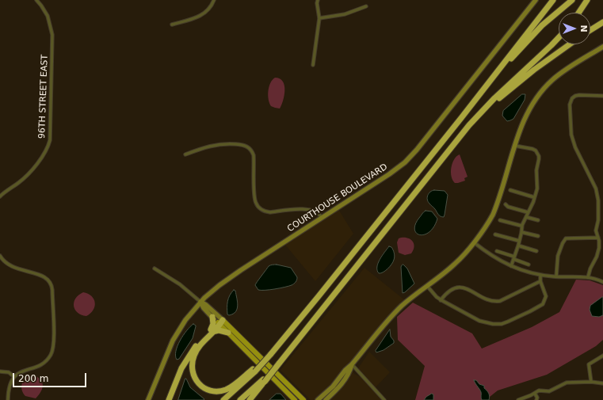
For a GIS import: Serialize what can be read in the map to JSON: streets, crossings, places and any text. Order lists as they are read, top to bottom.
{
  "streets": {
    "street": ["96TH STREET EAST", "COURTHOUSE BOULEVARD"]
  },
  "scale_bar": "200 m",
  "north": "right"
}
